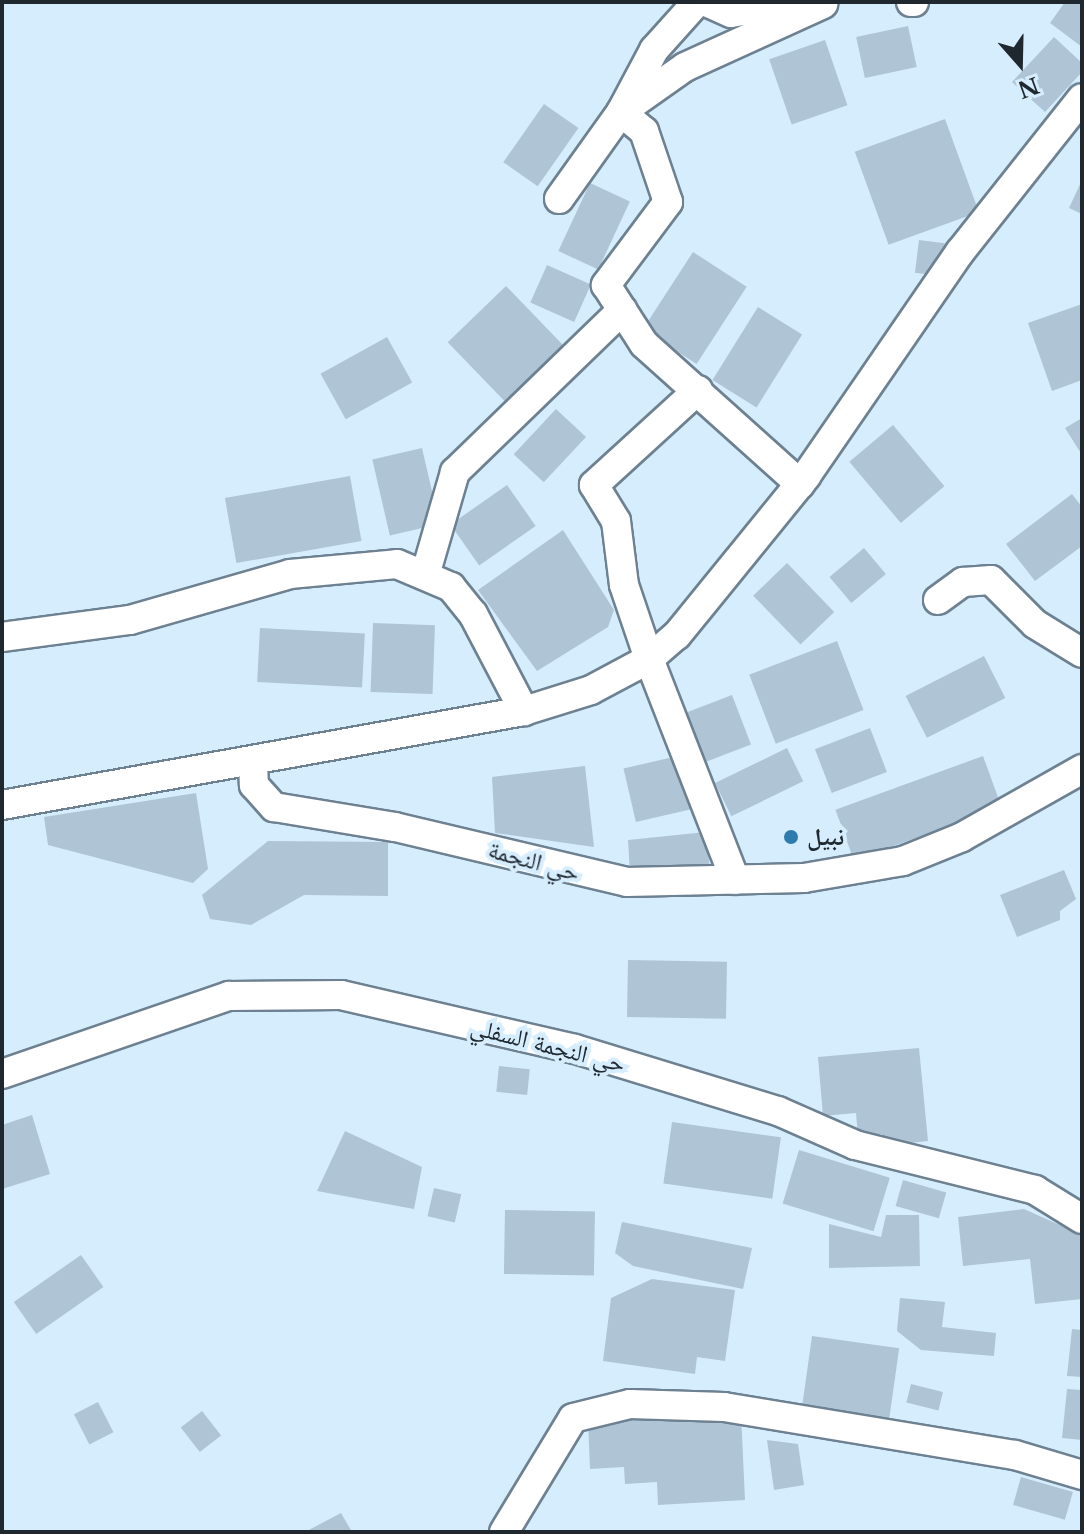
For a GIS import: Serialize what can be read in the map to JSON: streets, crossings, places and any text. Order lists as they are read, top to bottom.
{
  "streets": {
    "street": ["حي النجمة", "حي النجمة السفلي"]
  },
  "places": ["نبيل"],
  "north": "bottom"
}
